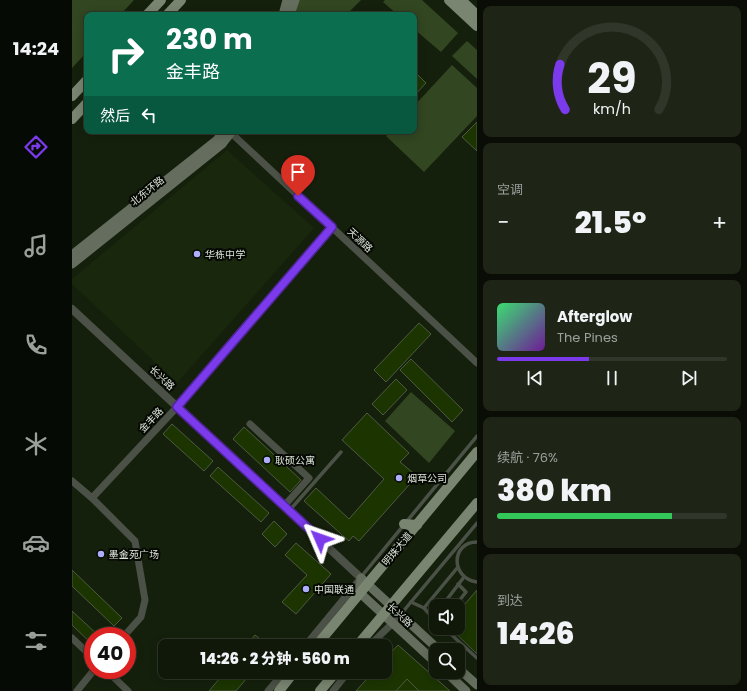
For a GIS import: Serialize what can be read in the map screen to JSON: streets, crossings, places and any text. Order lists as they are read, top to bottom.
{
  "streets": {
    "main road": ["北东环路", "长兴路", "明珠大道"],
    "street": ["天源路", "金丰路"]
  },
  "crossings": [
    ["天源路", "金丰路"],
    ["长兴路", "金丰路"],
    ["长兴路", "明珠大道"]
  ],
  "places": [
    "华栋中学",
    "耿硕公寓",
    "烟草公司",
    "墨金苑广场",
    "中国联通"
  ],
  "page": {
    "tabs": "14:24",
    "turn": ["230 m", "金丰路"],
    "then": "然后",
    "tile": [
      "空调",
      ["续航 · 76%", "380 km"],
      ["到达", "14:26"]
    ],
    "heat": ["−", "21.5°", "+"],
    "song": ["Afterglow", "The Pines"],
    "limit": "40",
    "trip": "14:26 · 2 分钟 · 560 m",
    "gauge": ["29", "km/h"]
  }
}
